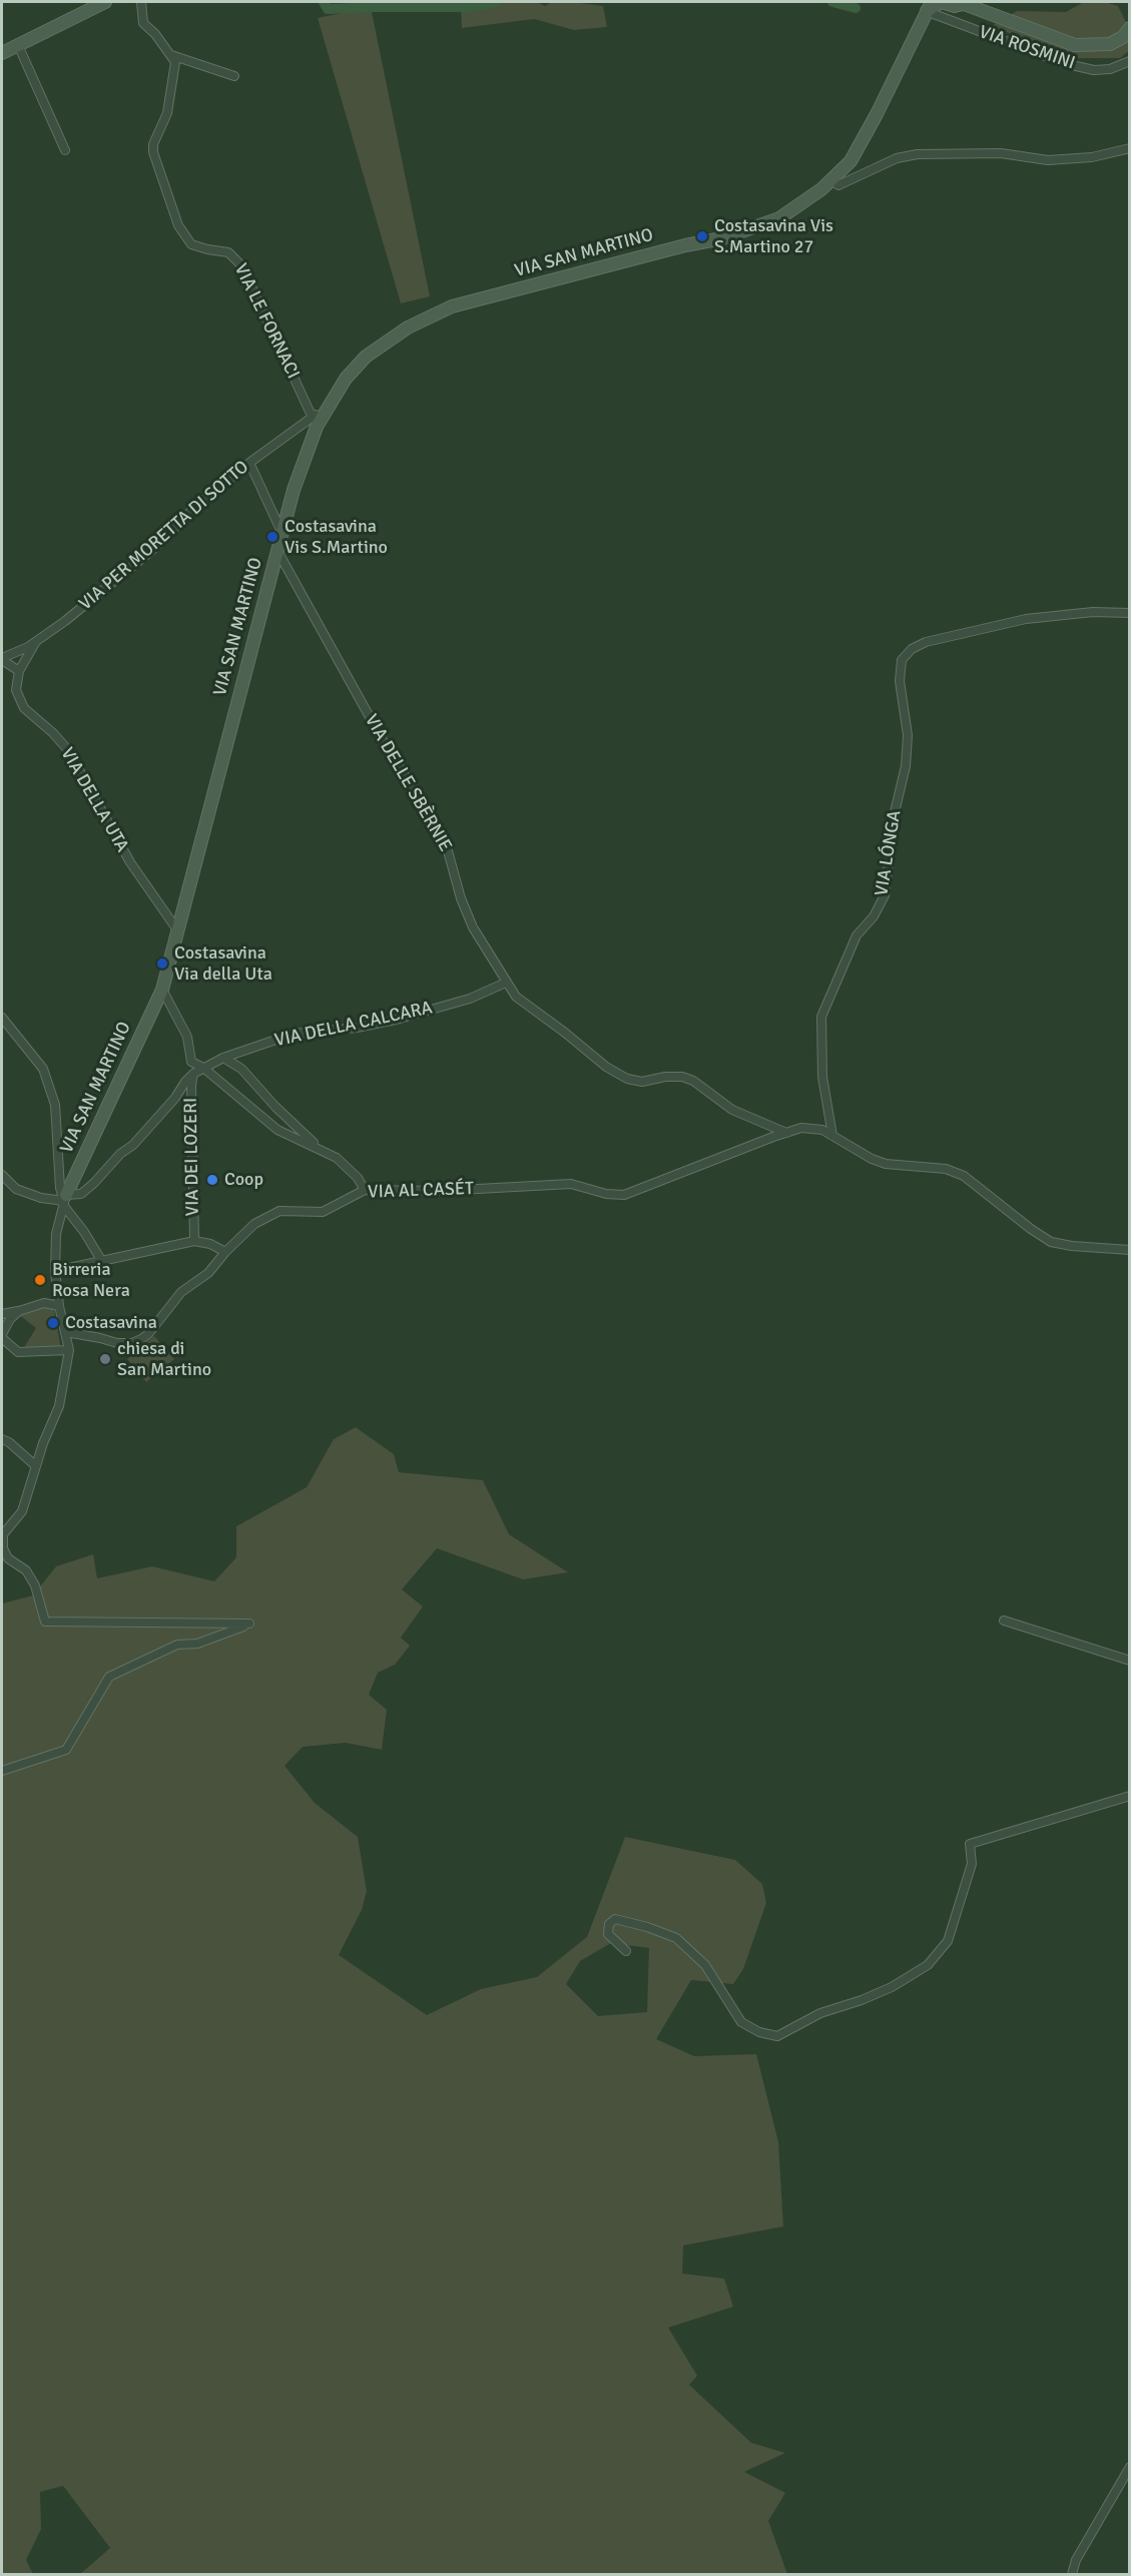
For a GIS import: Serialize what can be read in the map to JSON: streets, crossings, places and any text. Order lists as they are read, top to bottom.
{
  "streets": {
    "street": [
      "VIA ROSMINI",
      "VIA SAN MARTINO",
      "VIA LE FORNACI",
      "VIA PER MORETTA DI SOTTO",
      "VIA DELLE SBÈRNIE",
      "VIA DELLA UTA",
      "VIA LÓNGA",
      "VIA DELLA CALCARA",
      "VIA DEI LOZERI",
      "VIA AL CASÉT"
    ]
  },
  "crossings": [
    ["VIA ROSMINI", "VIA SAN MARTINO"],
    ["VIA SAN MARTINO", "VIA PER MORETTA DI SOTTO"],
    ["VIA SAN MARTINO", "VIA DELLE SBÈRNIE"],
    ["VIA SAN MARTINO", "VIA DELLA UTA"],
    ["VIA SAN MARTINO", "VIA DELLA CALCARA"],
    ["VIA SAN MARTINO", "VIA DEI LOZERI"],
    ["VIA SAN MARTINO", "VIA AL CASÉT"],
    ["VIA LE FORNACI", "VIA PER MORETTA DI SOTTO"],
    ["VIA DELLE SBÈRNIE", "VIA DELLA CALCARA"],
    ["VIA DELLE SBÈRNIE", "VIA AL CASÉT"],
    ["VIA DELLA CALCARA", "VIA DEI LOZERI"],
    ["VIA DEI LOZERI", "VIA AL CASÉT"]
  ],
  "places": [
    "Costasavina Vis S.Martino 27",
    "Costasavina Vis S.Martino",
    "Costasavina Via della Uta",
    "Coop",
    "Birreria Rosa Nera",
    "Costasavina",
    "chiesa di San Martino"
  ]
}
